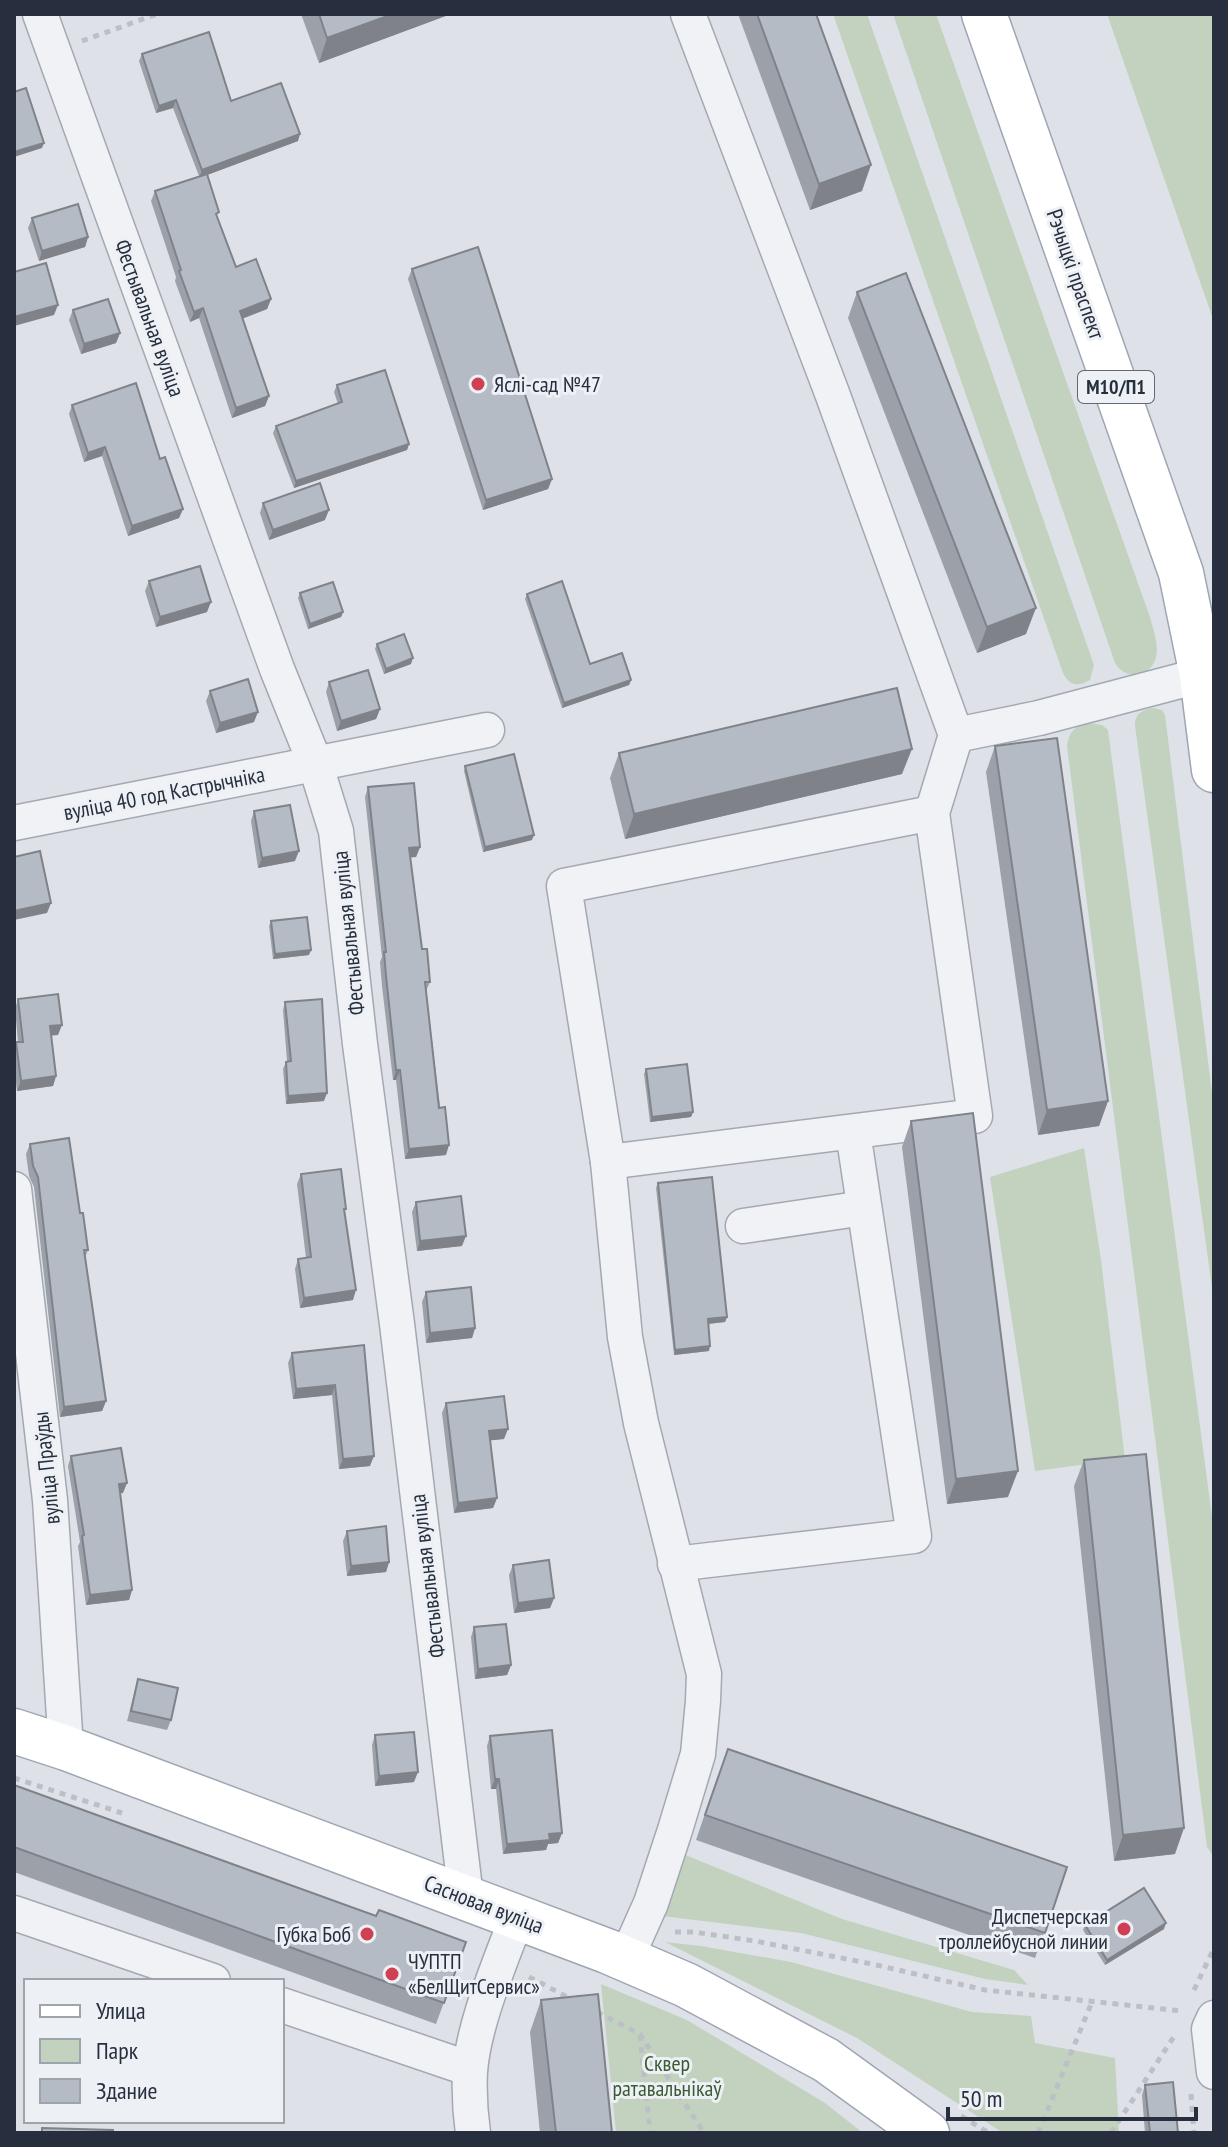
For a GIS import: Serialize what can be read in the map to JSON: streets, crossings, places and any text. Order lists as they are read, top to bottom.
{
  "streets": {
    "main road": ["Рэчыцкі праспект", "М10/П1", "Сасновая вуліца"],
    "street": ["Фестывальная вуліца", "вуліца 40 год Кастрычніка", "вуліца Праўды"]
  },
  "crossings": [
    ["Фестывальная вуліца", "вуліца 40 год Кастрычніка"],
    ["Фестывальная вуліца", "Сасновая вуліца"],
    ["вуліца Праўды", "Сасновая вуліца"]
  ],
  "parks": ["Сквер ратавальнікаў"],
  "places": [
    "Яслі-сад №47",
    "Диспетчерская троллейбусной линии",
    "Губка Боб",
    "ЧУПТП «БелЩитСервис»"
  ],
  "legend": ["Улица", "Парк", "Здание"],
  "scale_bar": "50 m"
}
